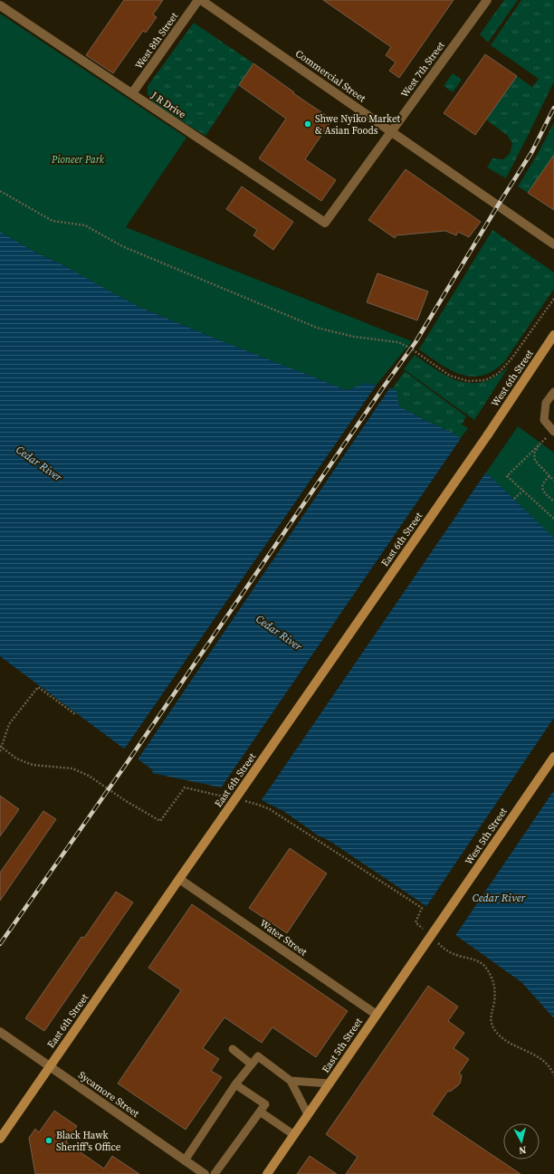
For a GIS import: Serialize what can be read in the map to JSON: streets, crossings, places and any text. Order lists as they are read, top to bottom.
{
  "streets": {
    "main road": [
      "West 6th Street",
      "East 6th Street",
      "West 5th Street",
      "East 5th Street"
    ],
    "street": [
      "West 8th Street",
      "West 7th Street",
      "Commercial Street",
      "J R Drive",
      "Water Street",
      "Sycamore Street"
    ]
  },
  "crossings": [
    ["West 8th Street", "J R Drive"],
    ["West 7th Street", "Commercial Street"],
    ["West 7th Street", "J R Drive"],
    ["West 6th Street", "East 6th Street"],
    ["East 6th Street", "Water Street"],
    ["East 6th Street", "Sycamore Street"],
    ["West 5th Street", "East 5th Street"],
    ["Water Street", "East 5th Street"]
  ],
  "water": ["Cedar River"],
  "parks": ["Pioneer Park"],
  "places": ["Shwe Nyiko Market & Asian Foods", "Black Hawk Sheriff's Office"],
  "north": "bottom"
}
